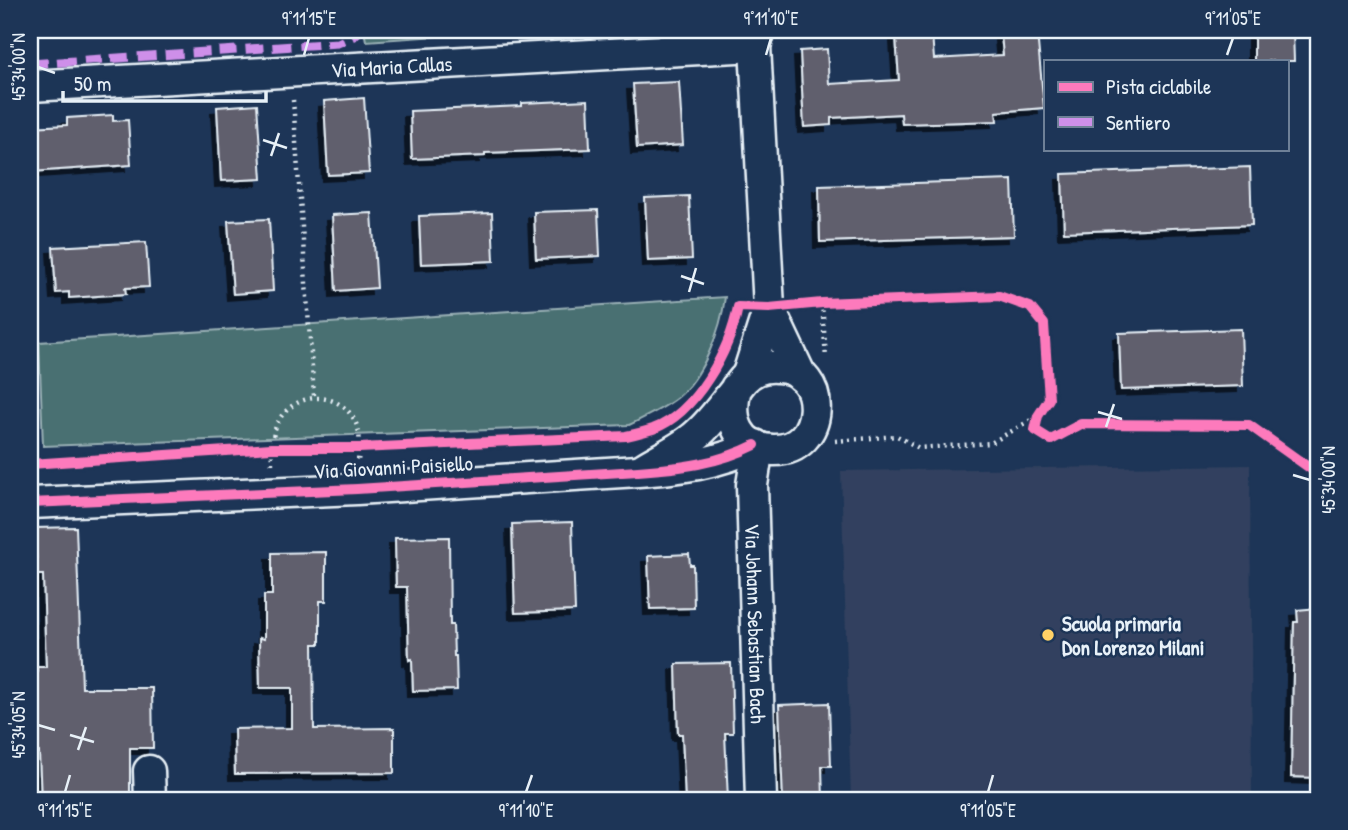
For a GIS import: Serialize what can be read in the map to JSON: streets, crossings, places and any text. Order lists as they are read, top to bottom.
{
  "streets": {
    "street": ["Via Maria Callas", "Via Giovanni Paisiello", "Via Johann Sebastian Bach"]
  },
  "crossings": [
    ["Via Maria Callas", "Via Giovanni Paisiello"],
    ["Via Giovanni Paisiello", "Via Johann Sebastian Bach"]
  ],
  "places": ["Scuola primaria Don Lorenzo Milani"],
  "legend": ["Pista ciclabile", "Sentiero"],
  "scale_bar": "50 m",
  "coordinates": [
    "9°11'15\"E",
    "9°11'10\"E",
    "9°11'05\"E",
    "45°34'00\"N",
    "45°34'05\"N"
  ]
}
